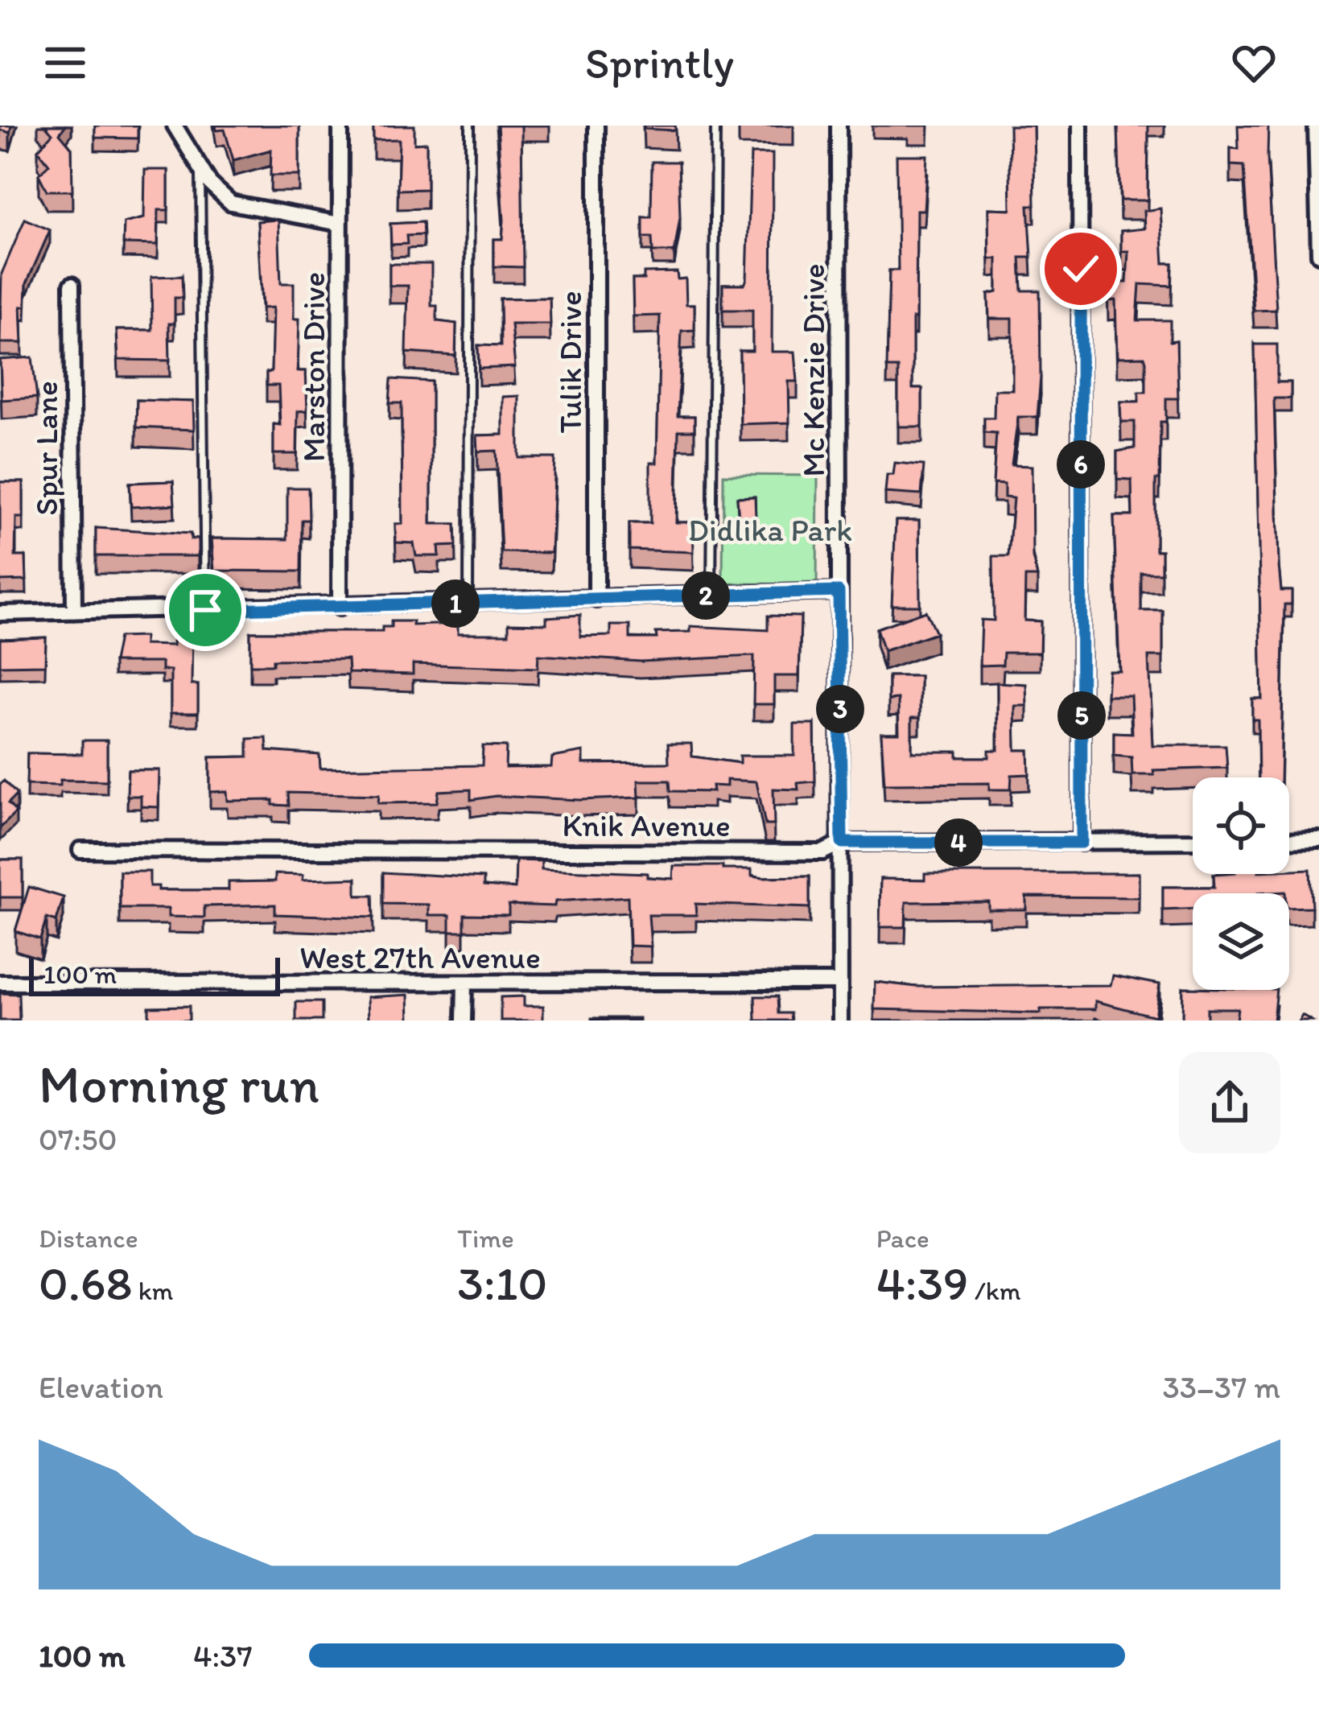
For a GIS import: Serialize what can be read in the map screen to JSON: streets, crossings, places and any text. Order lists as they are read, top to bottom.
{
  "streets": {
    "street": [
      "Tulik Drive",
      "Marston Drive",
      "Mc Kenzie Drive",
      "Spur Lane",
      "Knik Avenue",
      "West 27th Avenue"
    ]
  },
  "crossings": [
    ["Mc Kenzie Drive", "Knik Avenue"],
    ["Mc Kenzie Drive", "West 27th Avenue"]
  ],
  "parks": ["Didlika Park"],
  "scale_bar": "100 m",
  "page": {
    "header": "Sprintly",
    "pins": [
      "6",
      "2",
      "1",
      "3",
      "5",
      "4"
    ],
    "scale": "100 m",
    "heading": ["Morning run", "07:50"],
    "stats": [
      ["Distance", "0.68 km"],
      ["Time", "3:10"],
      ["Pace", "4:39 /km"]
    ],
    "chart": ["Elevation", "33–37 m"],
    "list": [
      {
        "name": "100 m",
        "note": "4:37"
      }
    ]
  }
}
